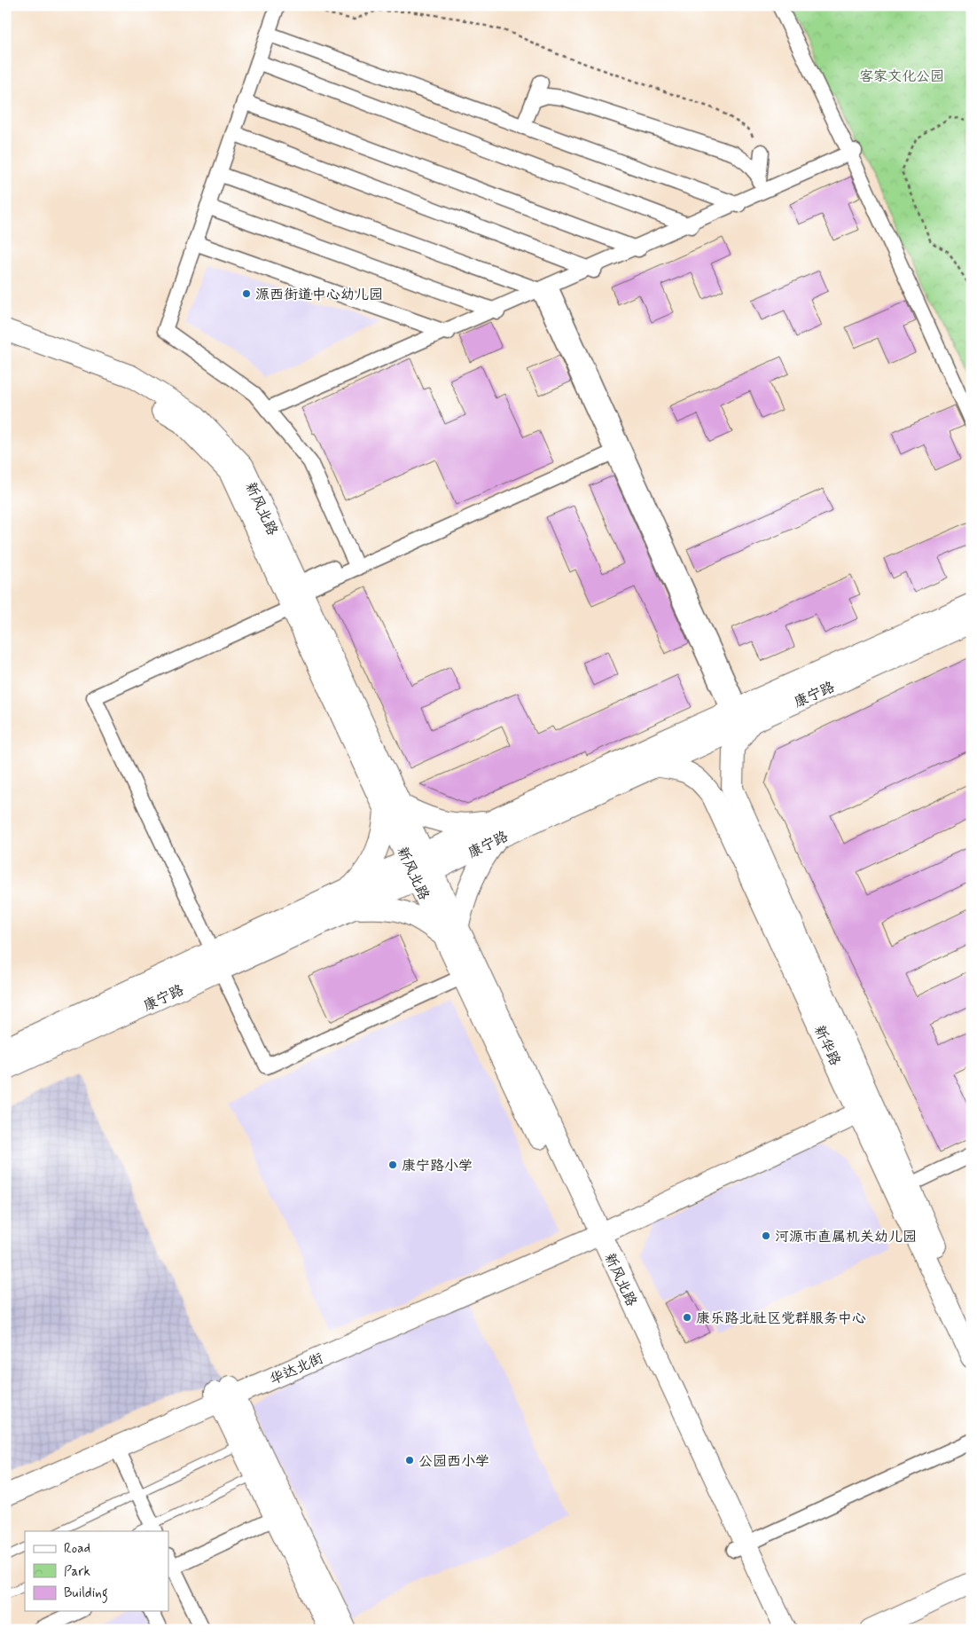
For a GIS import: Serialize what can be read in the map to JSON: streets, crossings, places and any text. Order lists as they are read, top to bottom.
{
  "streets": {
    "street": [
      "新风北路",
      "康宁路",
      "新华路",
      "华达北街"
    ]
  },
  "crossings": [
    ["新风北路", "康宁路"],
    ["新风北路", "华达北街"],
    ["康宁路", "新华路"],
    ["新华路", "华达北街"]
  ],
  "parks": ["客家文化公园"],
  "places": [
    "源西街道中心幼儿园",
    "康宁路小学",
    "河源市直属机关幼儿园",
    "康乐路北社区党群服务中心",
    "公园西小学"
  ],
  "legend": ["Road", "Park", "Building"]
}
